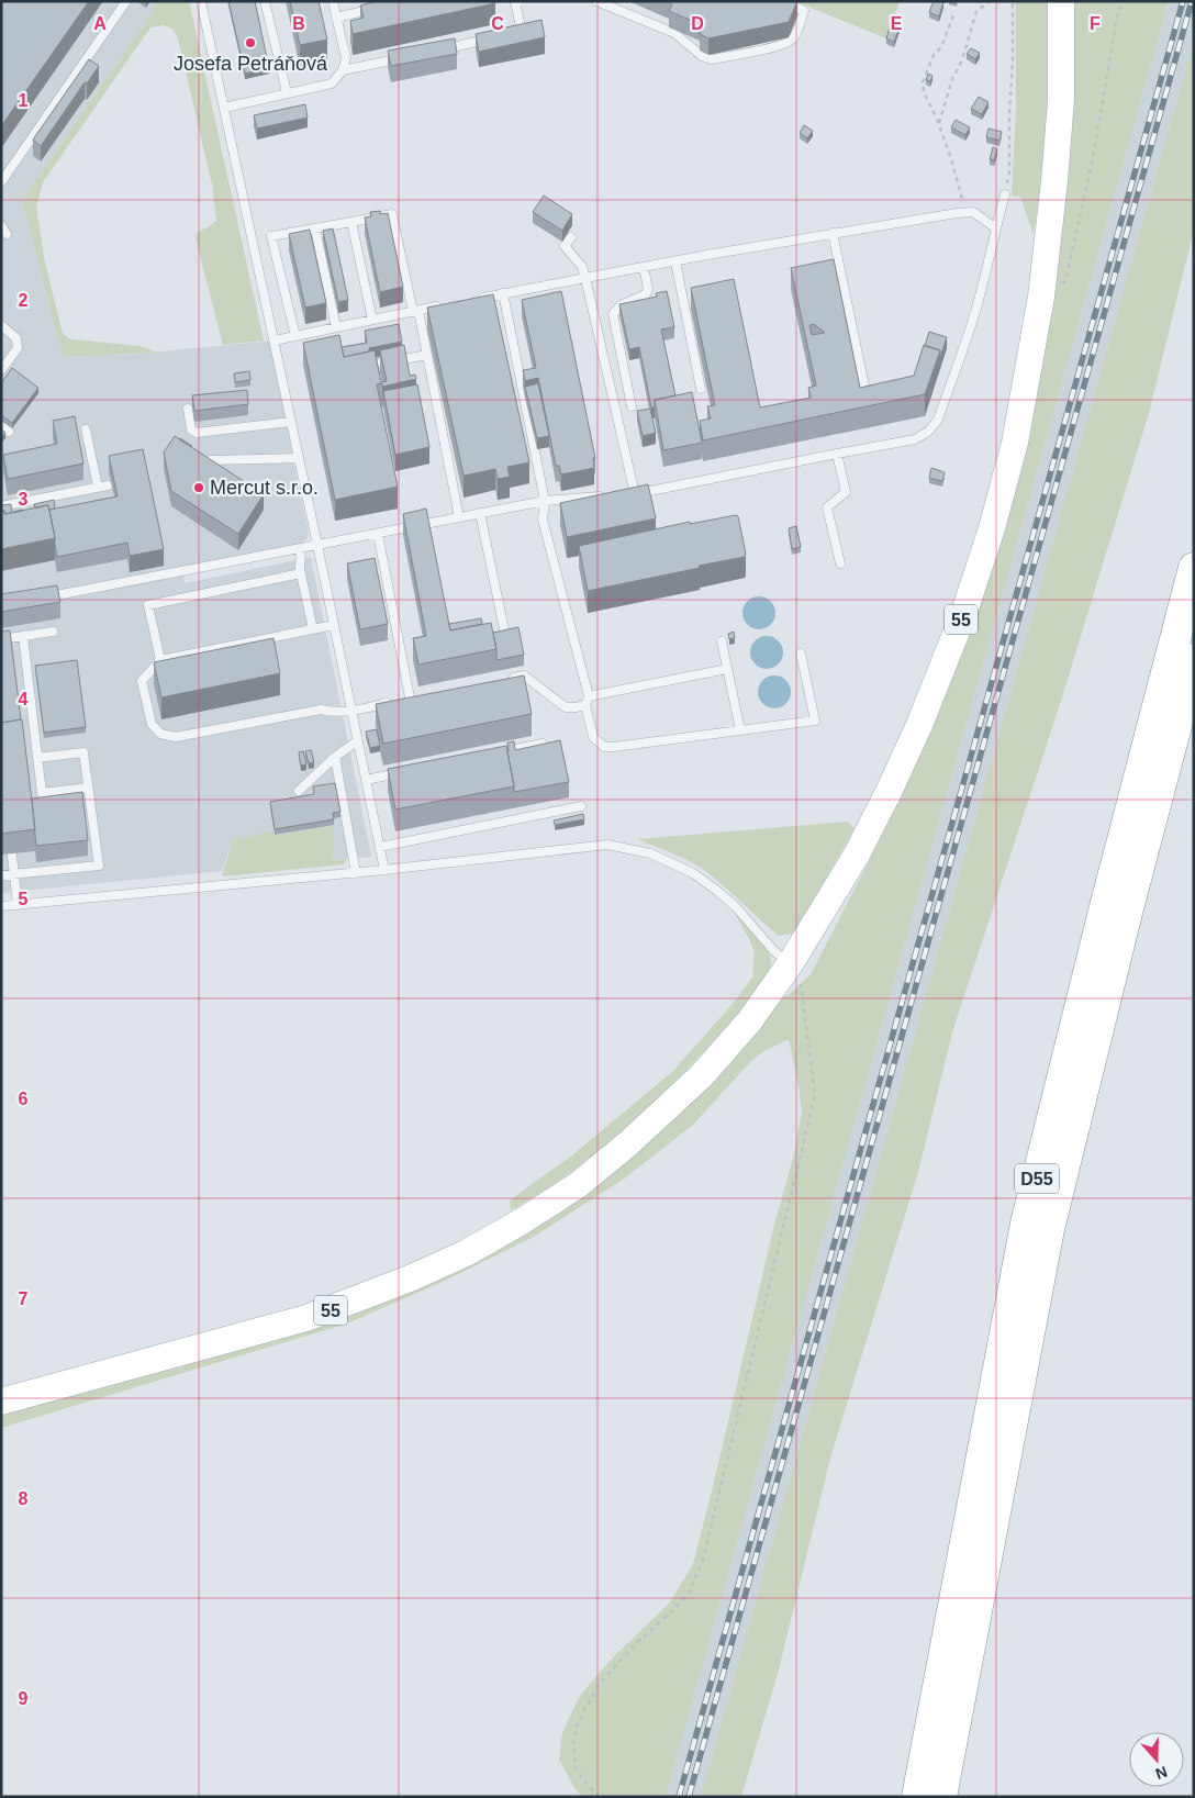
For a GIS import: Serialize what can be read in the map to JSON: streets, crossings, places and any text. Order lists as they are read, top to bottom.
{
  "streets": {
    "highway": ["D55"],
    "main road": ["55"]
  },
  "places": ["Josefa Petráňová", "Mercut s.r.o."],
  "north": "bottom",
  "grid": {
    "columns": [
      "A",
      "B",
      "C",
      "D",
      "E",
      "F"
    ],
    "rows": [
      "1",
      "2",
      "3",
      "4",
      "5",
      "6",
      "7",
      "8",
      "9"
    ]
  }
}
